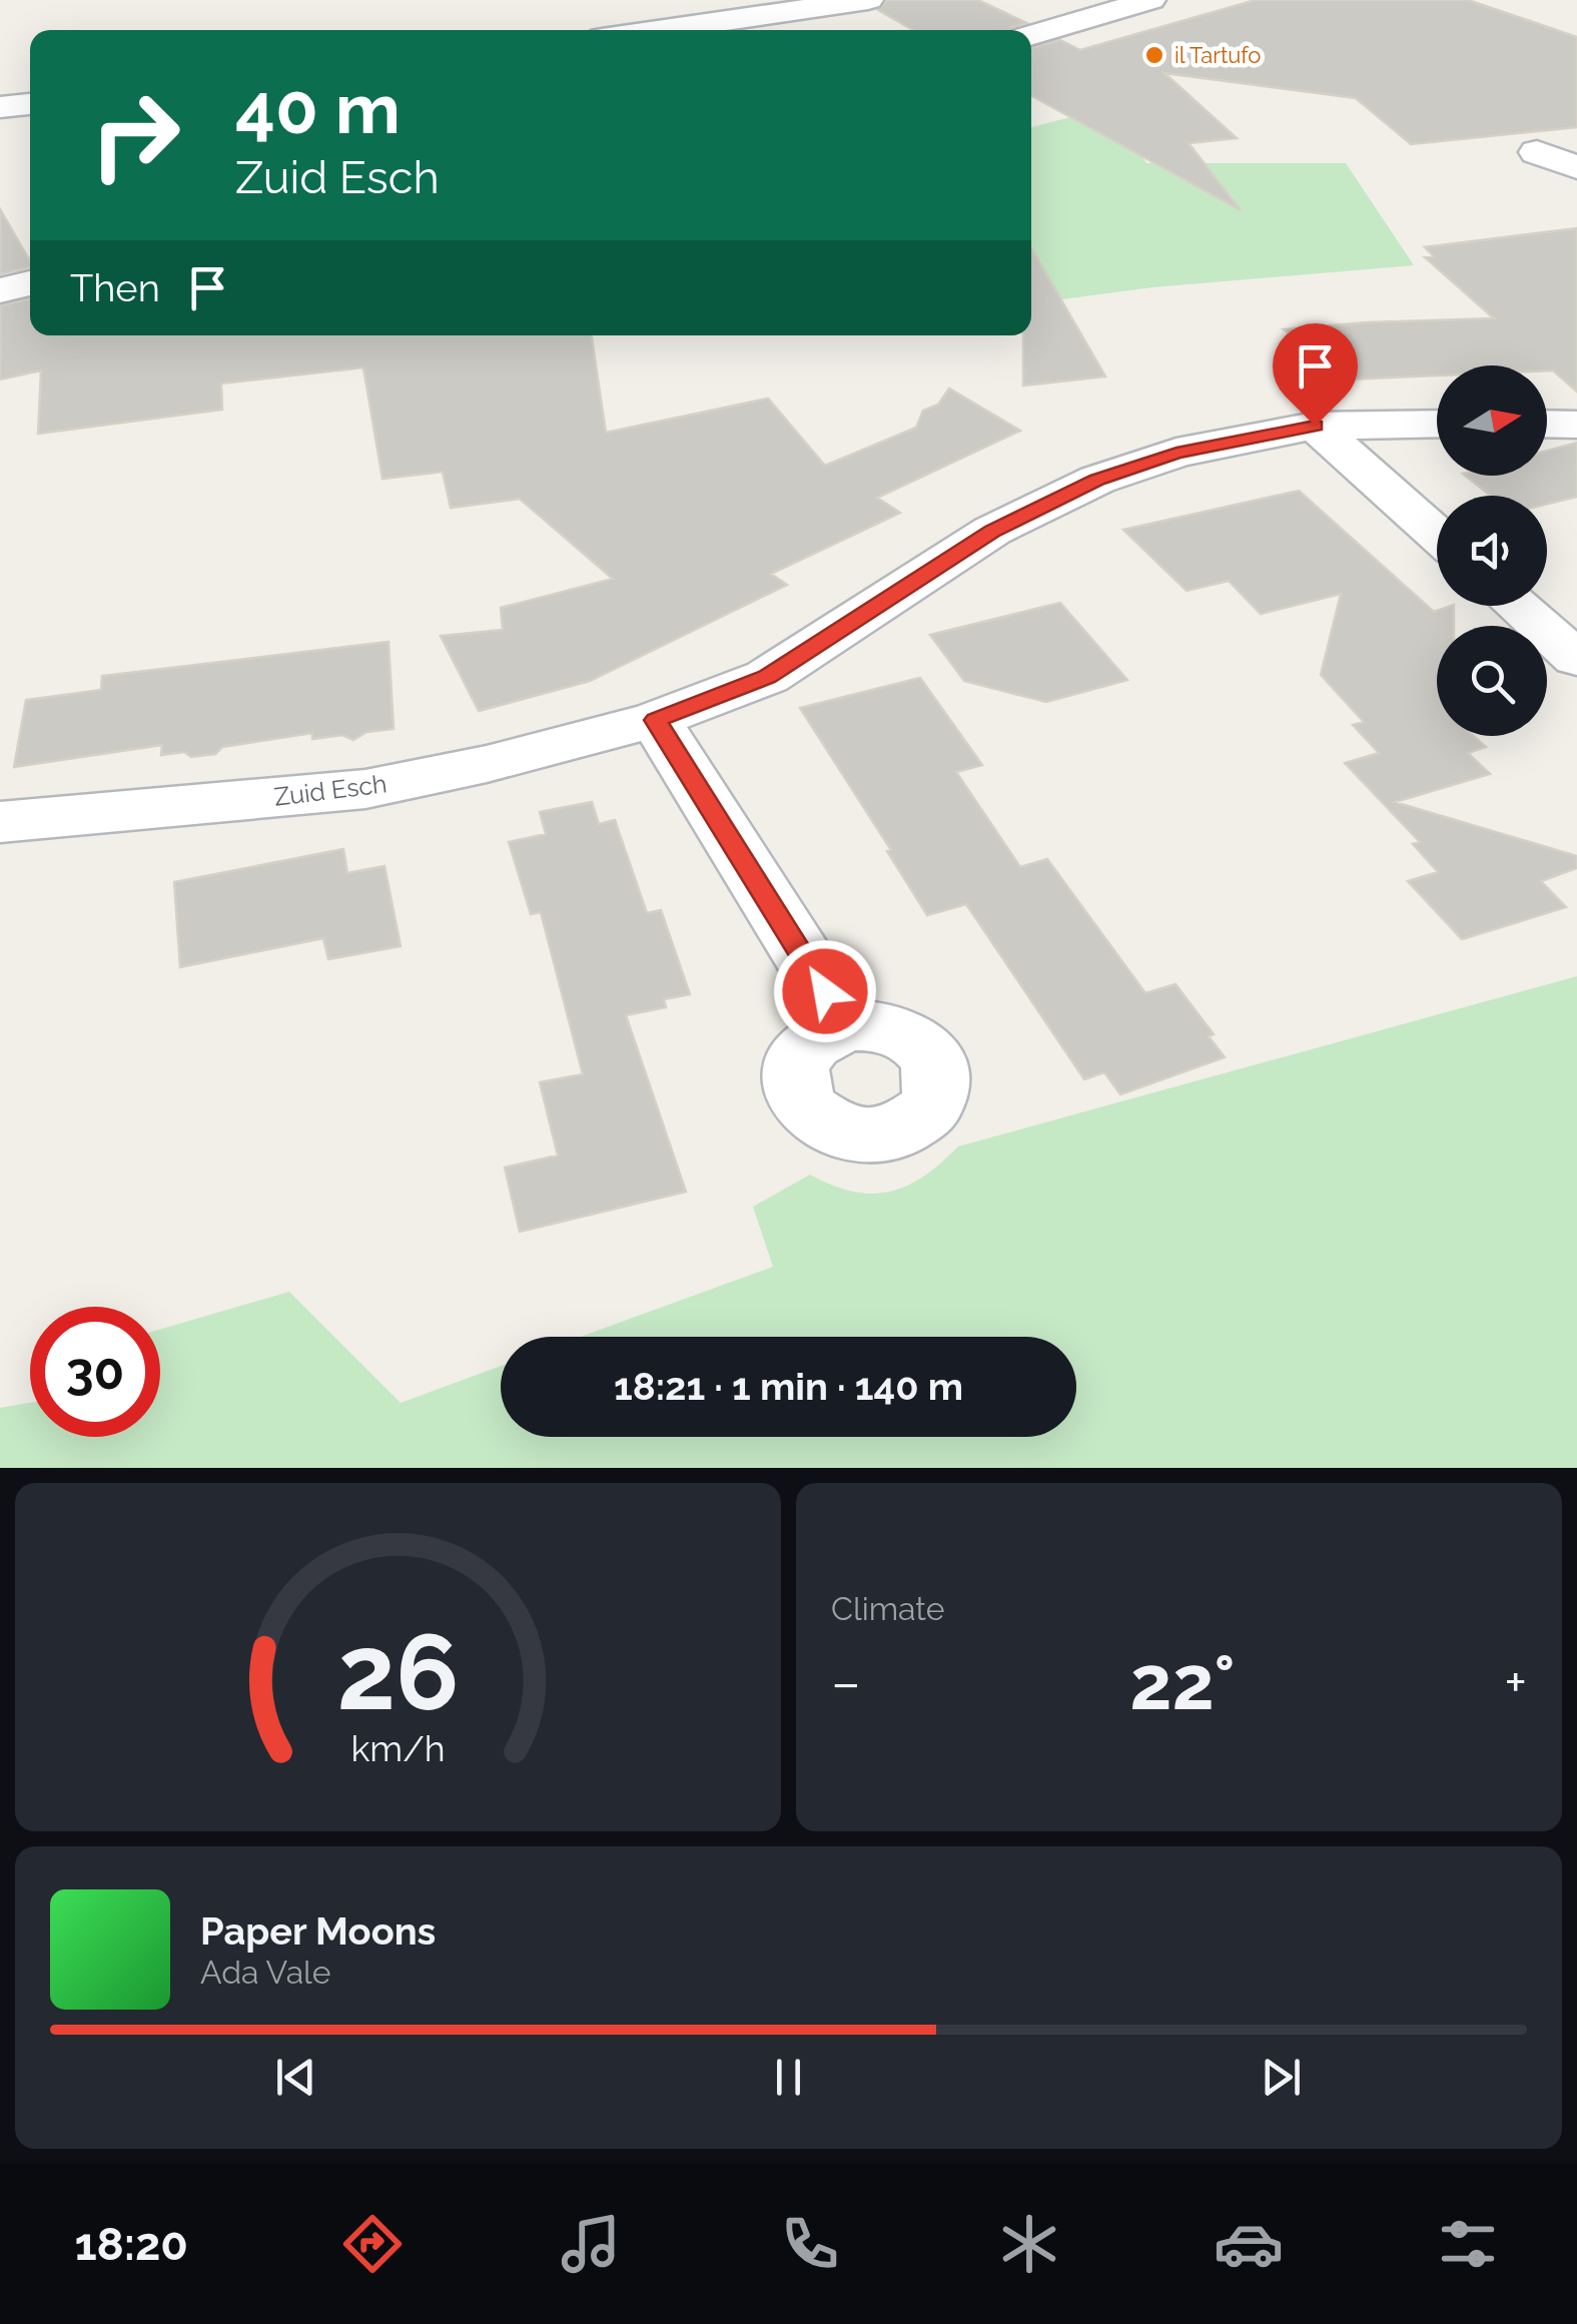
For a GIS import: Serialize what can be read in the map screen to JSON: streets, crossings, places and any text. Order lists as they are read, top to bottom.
{
  "streets": {
    "street": ["Zuid Esch"]
  },
  "places": ["il Tartufo"],
  "north": "right",
  "page": {
    "turn": ["40 m", "Zuid Esch"],
    "then": "Then",
    "limit": "30",
    "trip": "18:21 · 1 min · 140 m",
    "tile": "Climate",
    "heat": ["−", "22°", "+"],
    "song": ["Paper Moons", "Ada Vale"],
    "tabs": "18:20",
    "gauge": ["26", "km/h"]
  }
}
